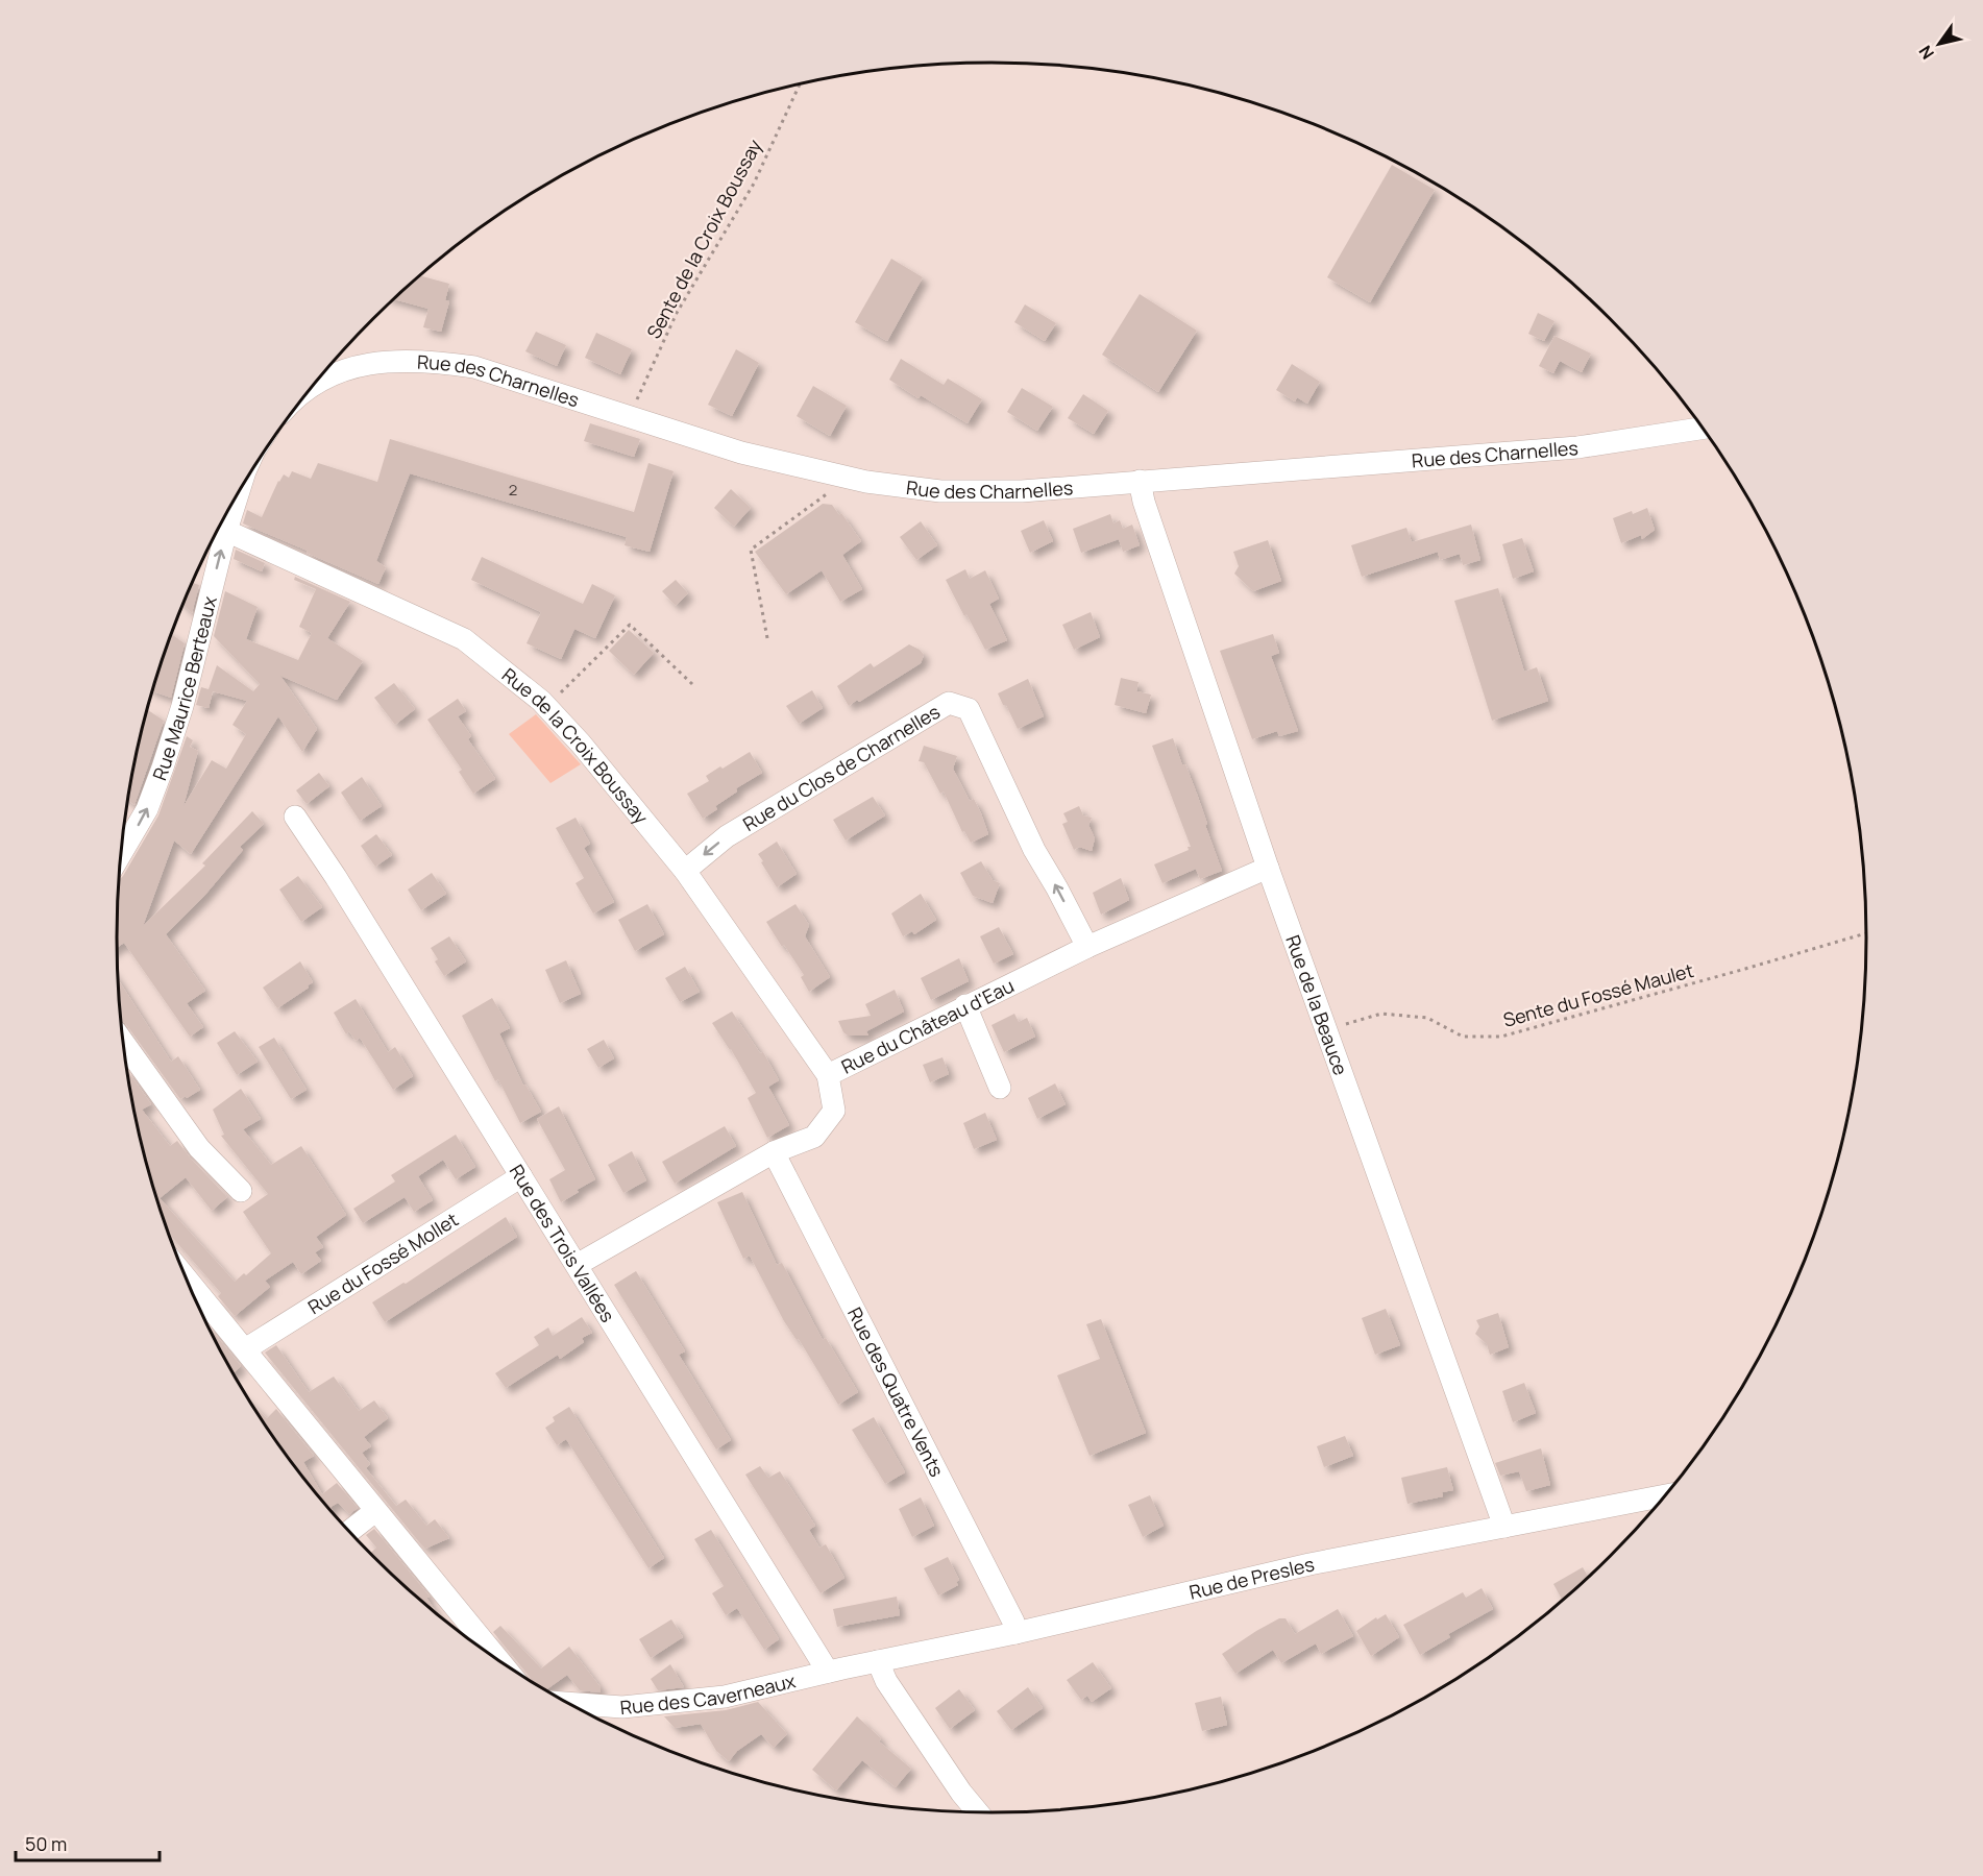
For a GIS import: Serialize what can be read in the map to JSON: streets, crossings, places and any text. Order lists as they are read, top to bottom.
{
  "streets": {
    "street": [
      "Rue des Charnelles",
      "Rue Maurice Berteaux",
      "Rue de la Croix Boussay",
      "Rue du Clos de Charnelles",
      "Rue de la Beauce",
      "Rue du Château d'Eau",
      "Rue des Trois Vallées",
      "Rue du Fossé Mollet",
      "Rue des Quatre Vents",
      "Rue de Presles",
      "Rue des Caverneaux"
    ],
    "path": ["Sente de la Croix Boussay", "Sente du Fossé Maulet"]
  },
  "crossings": [
    ["Sente de la Croix Boussay", "Rue des Charnelles"],
    ["Rue des Charnelles", "Rue de la Beauce"],
    ["Rue Maurice Berteaux", "Rue de la Croix Boussay"],
    ["Rue de la Croix Boussay", "Rue du Clos de Charnelles"],
    ["Rue de la Croix Boussay", "Rue du Château d'Eau"],
    ["Rue du Clos de Charnelles", "Rue du Château d'Eau"],
    ["Sente du Fossé Maulet", "Rue de la Beauce"],
    ["Rue de la Beauce", "Rue du Château d'Eau"],
    ["Rue de la Beauce", "Rue de Presles"],
    ["Rue du Château d'Eau", "Rue des Trois Vallées"],
    ["Rue du Château d'Eau", "Rue des Quatre Vents"],
    ["Rue des Trois Vallées", "Rue du Fossé Mollet"],
    ["Rue des Trois Vallées", "Rue de Presles"],
    ["Rue des Trois Vallées", "Rue des Caverneaux"],
    ["Rue des Quatre Vents", "Rue de Presles"],
    ["Rue de Presles", "Rue des Caverneaux"]
  ],
  "one_way": ["Rue Maurice Berteaux"],
  "house_numbers": ["2"],
  "scale_bar": "50 m",
  "north": "bottom left"
}
